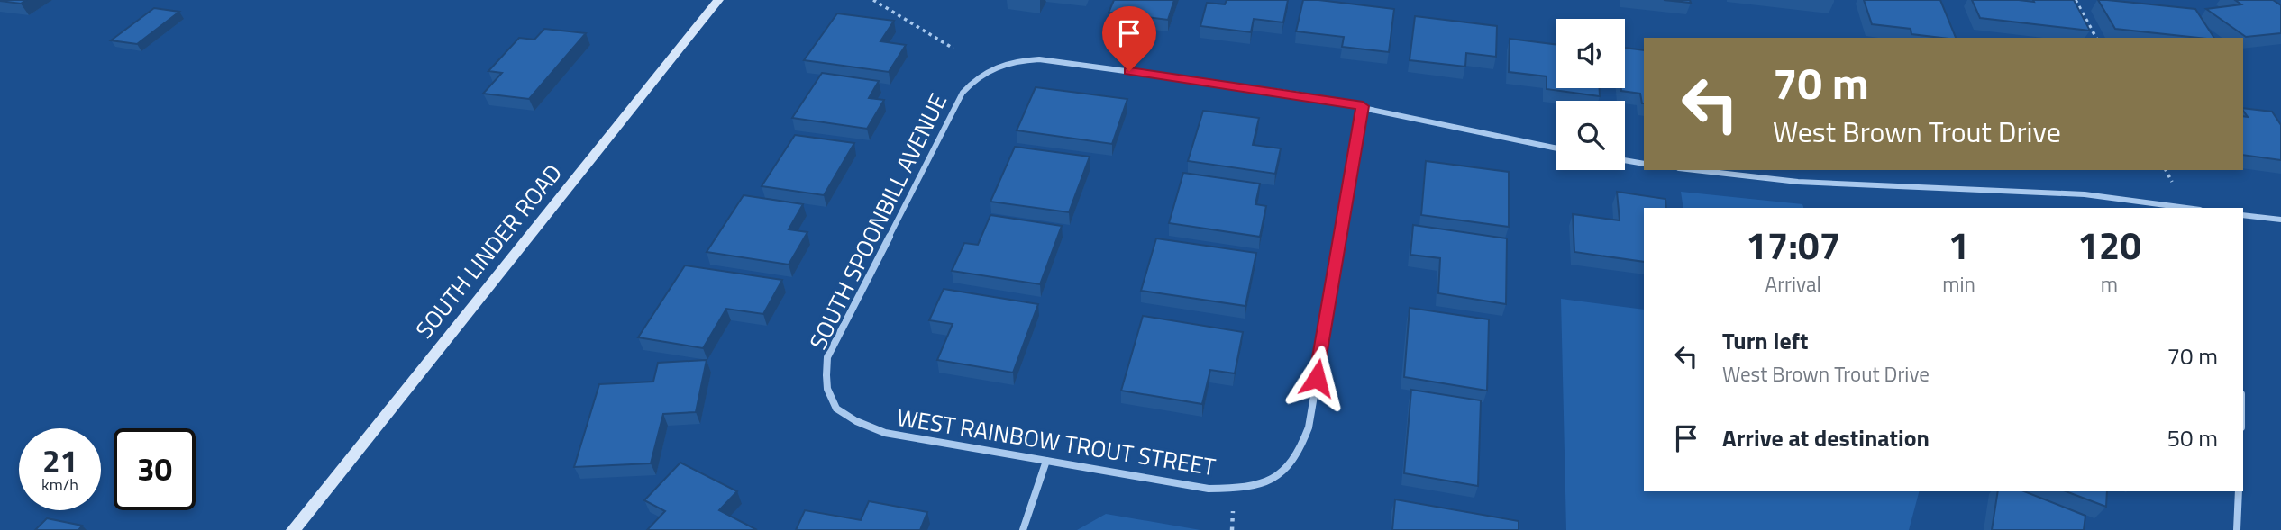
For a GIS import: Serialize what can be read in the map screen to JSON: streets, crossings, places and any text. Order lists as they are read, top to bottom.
{
  "streets": {
    "street": ["SOUTH SPOONBILL AVENUE", "SOUTH LINDER ROAD", "WEST RAINBOW TROUT STREET"]
  },
  "crossings": [
    ["SOUTH SPOONBILL AVENUE", "WEST RAINBOW TROUT STREET"]
  ],
  "page": {
    "turn": ["70 m", "West Brown Trout Drive"],
    "eta": [
      "17:07",
      "Arrival",
      "1",
      "min",
      "120",
      "m"
    ],
    "list": [
      {
        "name": "Turn left",
        "note": "West Brown Trout Drive",
        "value": "70 m"
      },
      {
        "name": "Arrive at destination",
        "value": "50 m"
      }
    ],
    "speed": "21 km/h",
    "limit": "30"
  }
}
